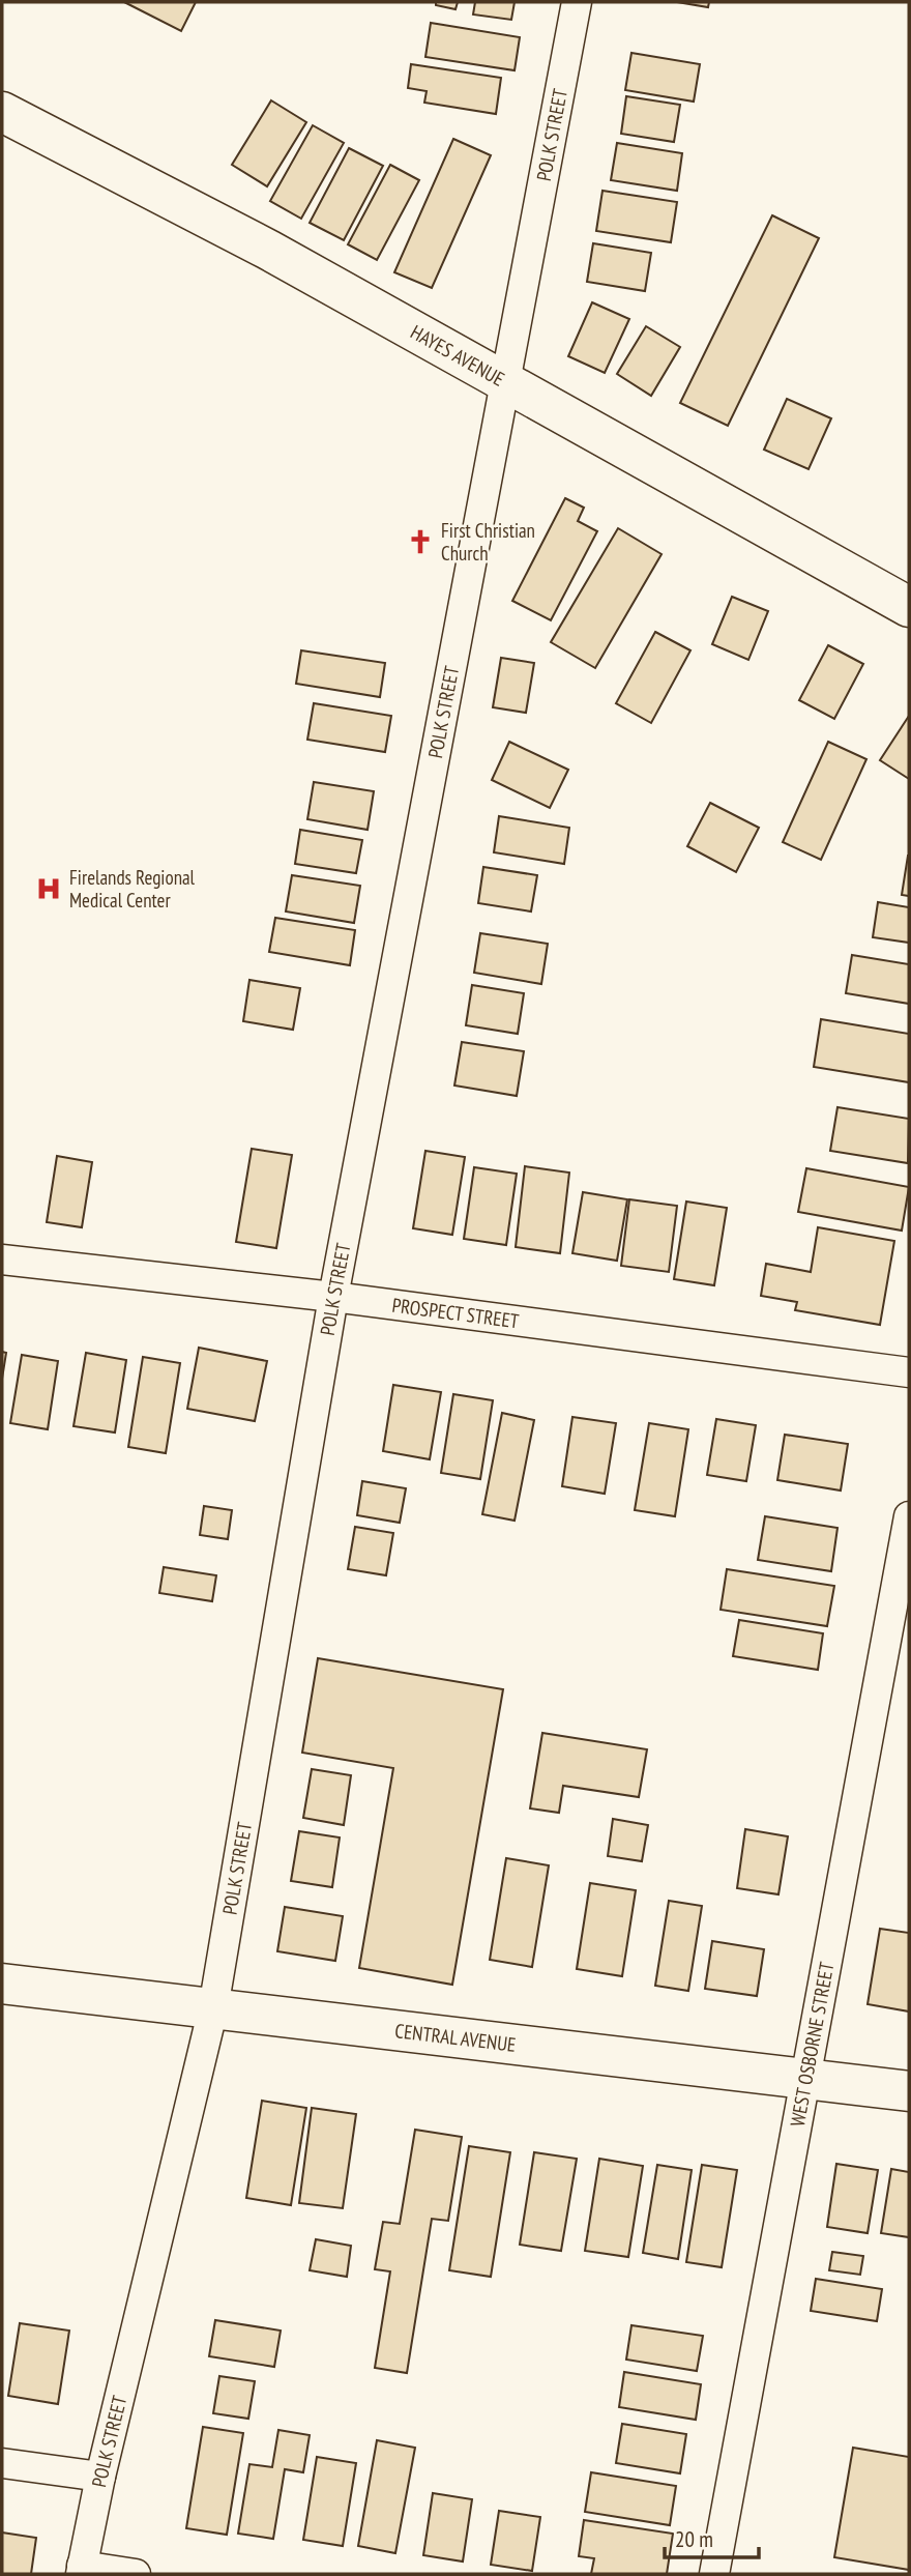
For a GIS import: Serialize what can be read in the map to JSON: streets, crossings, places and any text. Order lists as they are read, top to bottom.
{
  "streets": {
    "main road": ["HAYES AVENUE", "CENTRAL AVENUE"],
    "street": ["POLK STREET", "PROSPECT STREET", "WEST OSBORNE STREET"]
  },
  "crossings": [
    ["POLK STREET", "HAYES AVENUE"],
    ["POLK STREET", "PROSPECT STREET"],
    ["POLK STREET", "CENTRAL AVENUE"],
    ["CENTRAL AVENUE", "WEST OSBORNE STREET"]
  ],
  "places": {
    "church": ["First Christian Church"],
    "hospital": ["Firelands Regional Medical Center"]
  },
  "scale_bar": "20 m"
}
